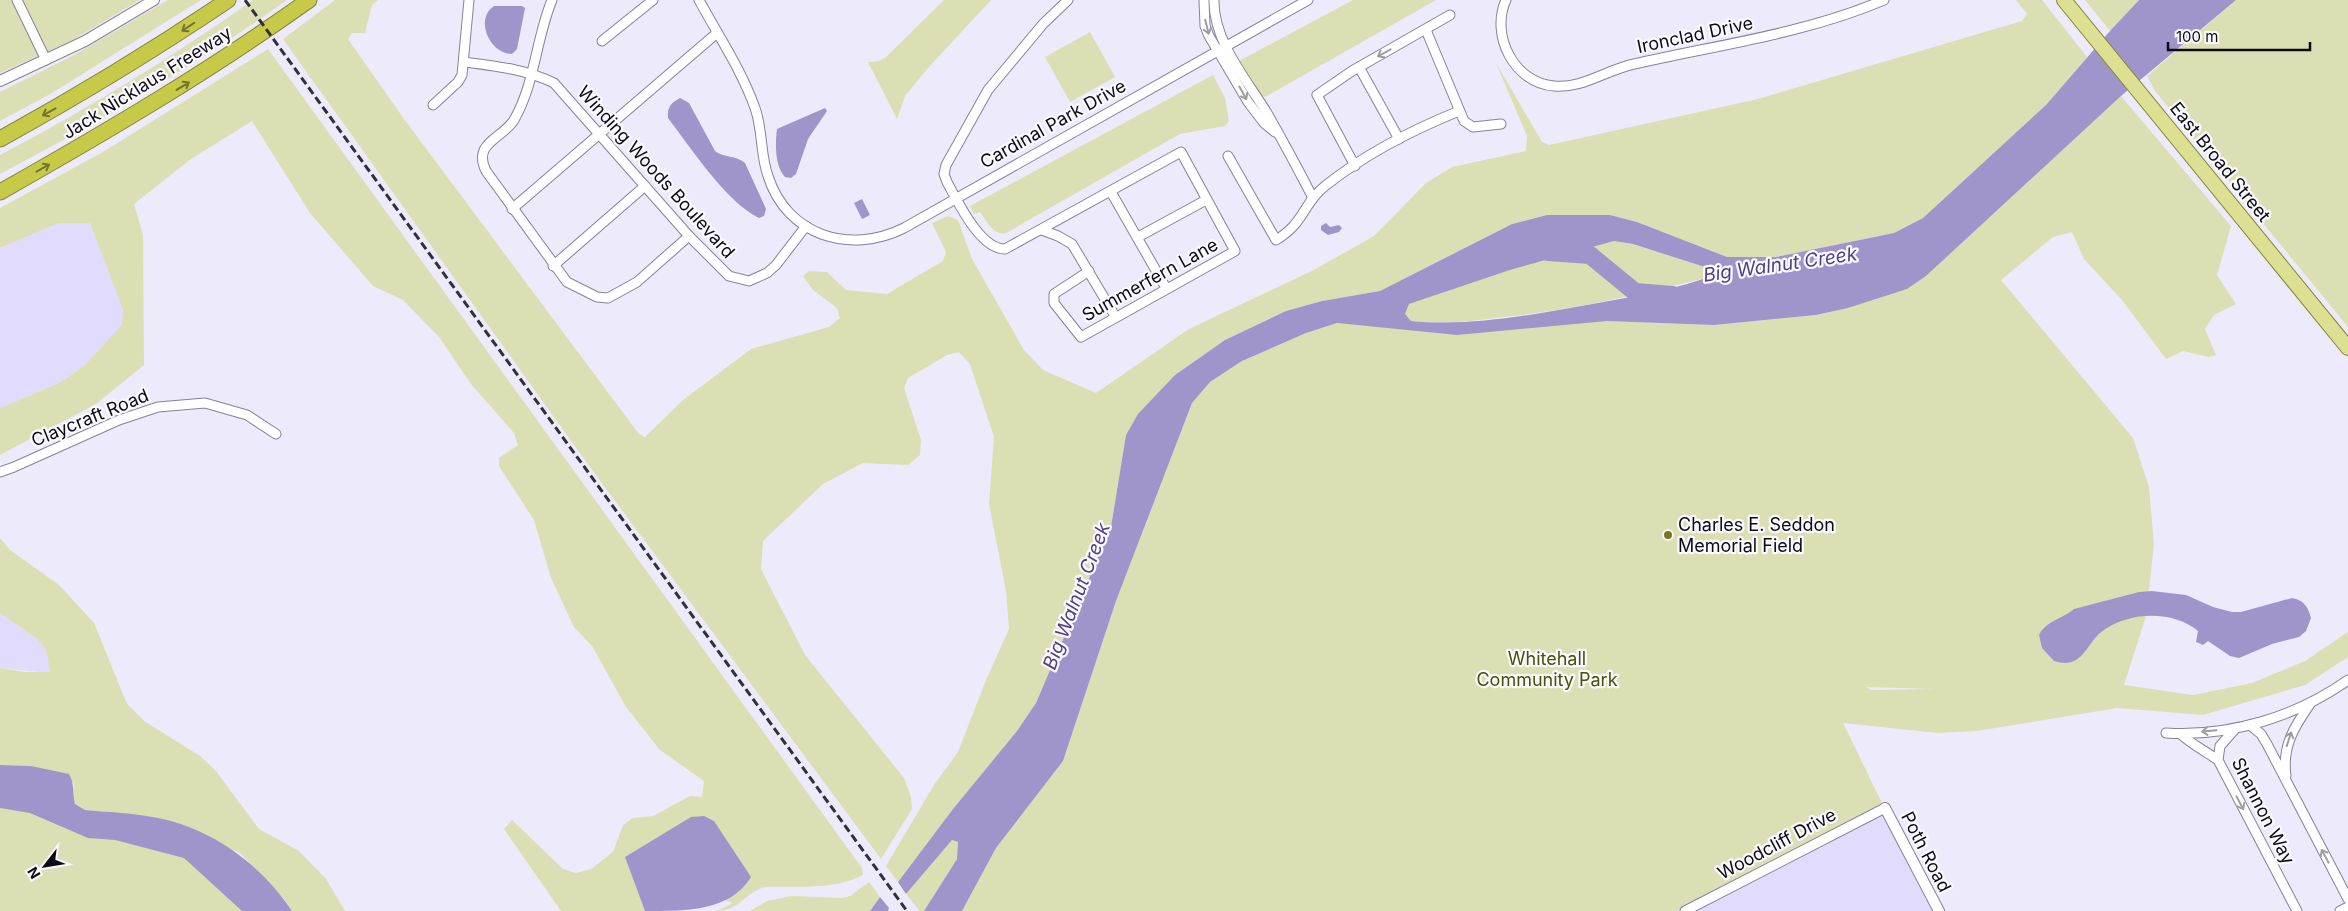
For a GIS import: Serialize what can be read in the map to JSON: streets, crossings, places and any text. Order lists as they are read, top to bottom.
{
  "streets": {
    "highway": ["Jack Nicklaus Freeway"],
    "main road": ["East Broad Street"],
    "street": [
      "Ironclad Drive",
      "Cardinal Park Drive",
      "Winding Woods Boulevard",
      "Summerfern Lane",
      "Claycraft Road",
      "Shannon Way",
      "Woodcliff Drive",
      "Poth Road"
    ]
  },
  "crossings": [
    ["Cardinal Park Drive", "Winding Woods Boulevard"],
    ["Woodcliff Drive", "Poth Road"]
  ],
  "water": ["Big Walnut Creek"],
  "parks": ["Whitehall Community Park"],
  "places": ["Charles E. Seddon Memorial Field"],
  "scale_bar": "100 m",
  "north": "bottom left"
}
